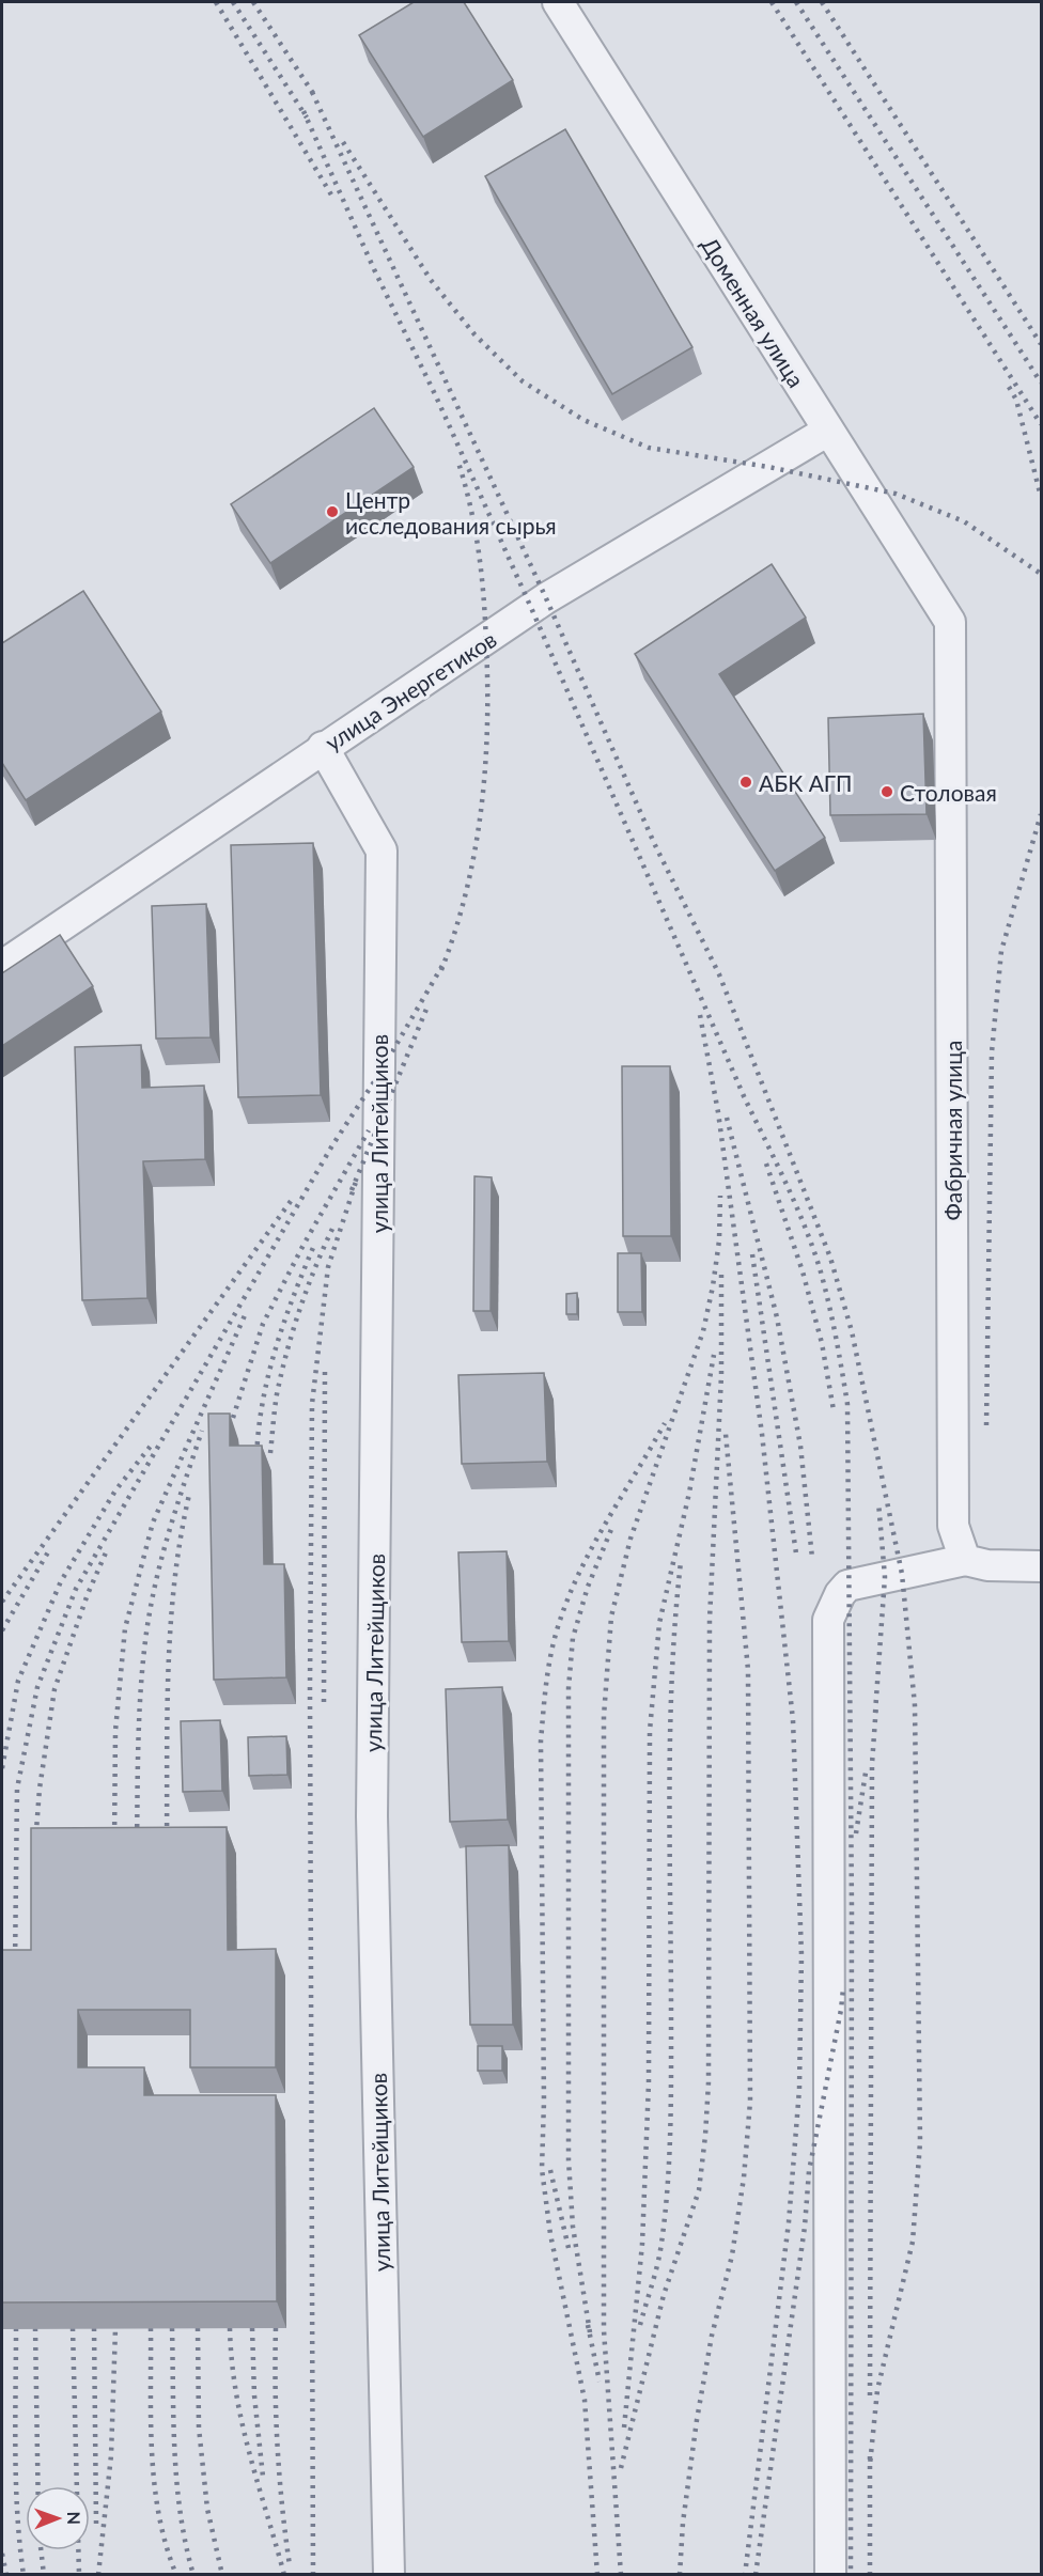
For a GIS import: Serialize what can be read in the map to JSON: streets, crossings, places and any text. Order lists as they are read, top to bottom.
{
  "streets": {
    "street": [
      "Доменная улица",
      "улица Энергетиков",
      "Фабричная улица",
      "улица Литейщиков"
    ]
  },
  "crossings": [
    ["Доменная улица", "улица Энергетиков"],
    ["Доменная улица", "Фабричная улица"],
    ["улица Энергетиков", "улица Литейщиков"]
  ],
  "places": ["Центр исследования сырья", "АБК АГП", "Столовая"],
  "north": "right"
}
